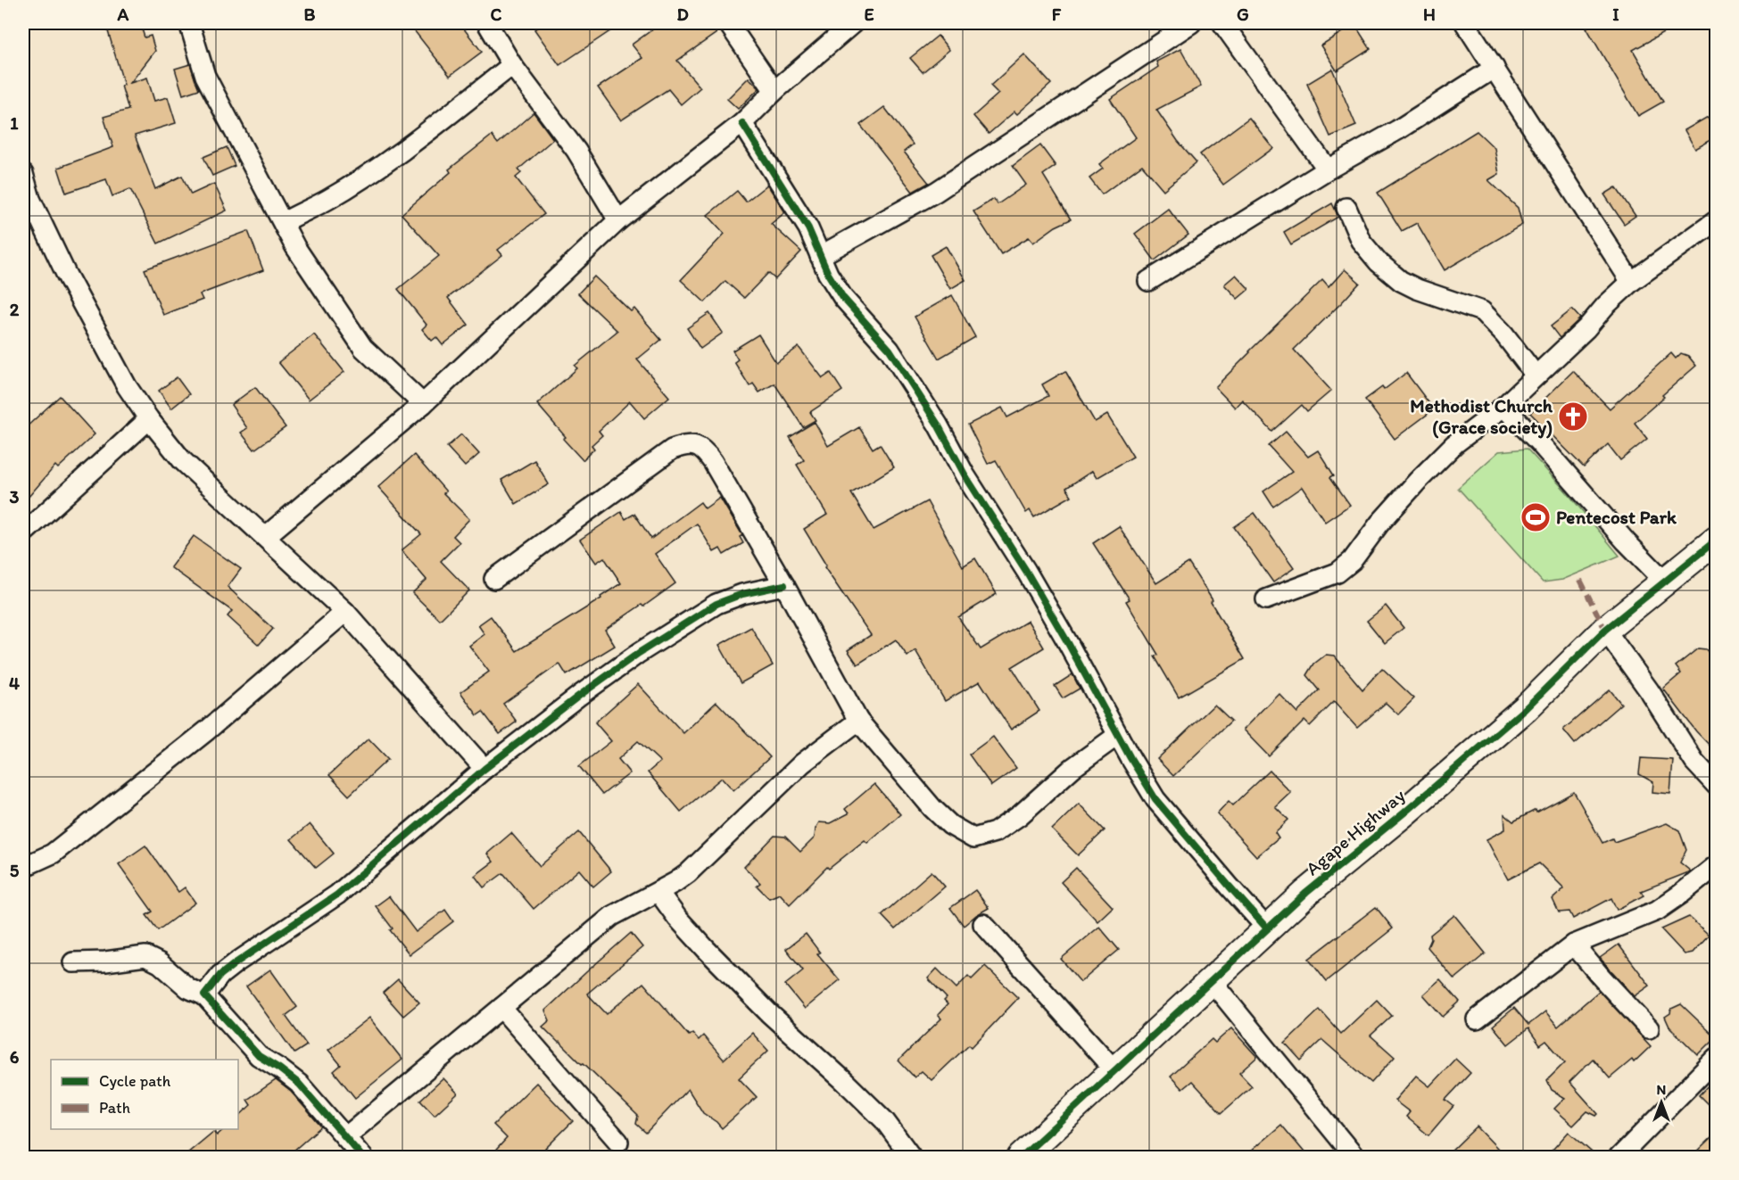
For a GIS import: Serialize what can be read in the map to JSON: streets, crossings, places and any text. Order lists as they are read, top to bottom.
{
  "streets": {
    "street": ["Agape Highway"]
  },
  "places": {
    "church": ["Methodist Church (Grace society)"],
    "sports": ["Pentecost Park"]
  },
  "legend": ["Cycle path", "Path"],
  "north": "top",
  "grid": {
    "columns": [
      "A",
      "B",
      "C",
      "D",
      "E",
      "F",
      "G",
      "H",
      "I"
    ],
    "rows": [
      "1",
      "2",
      "3",
      "4",
      "5",
      "6"
    ]
  }
}
